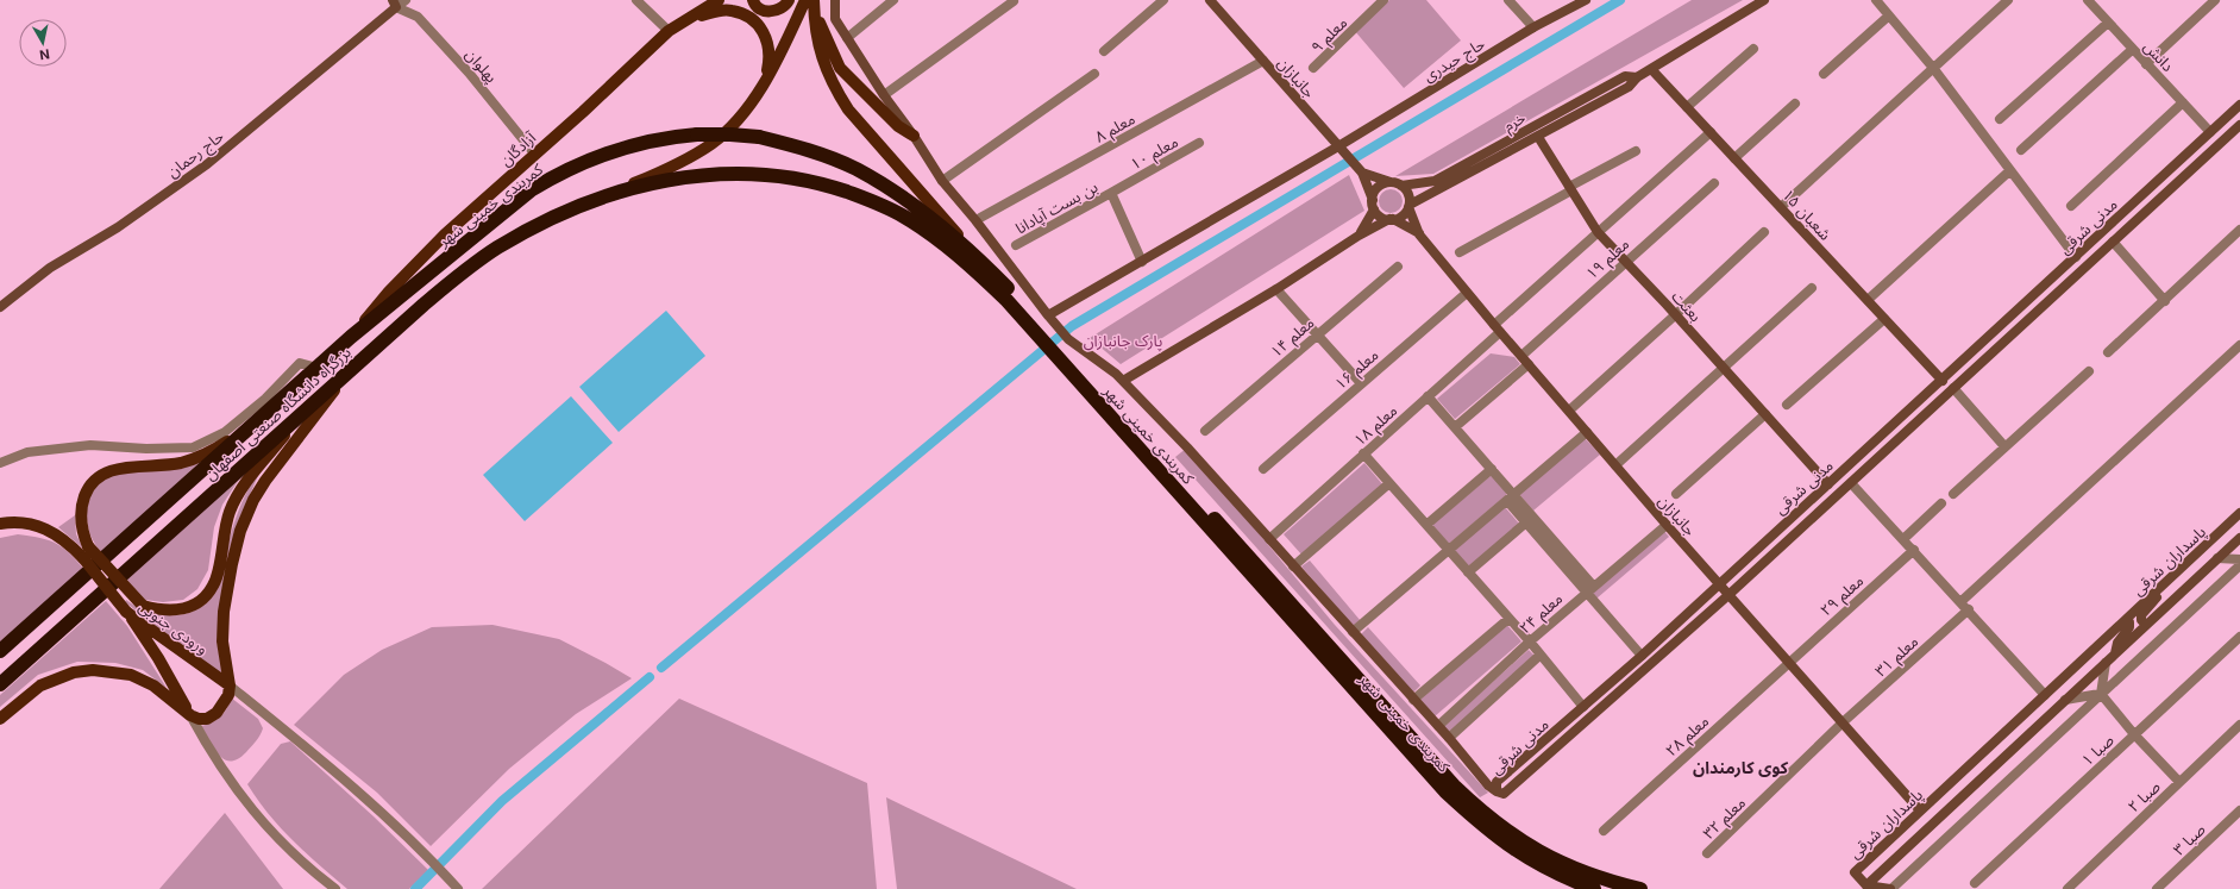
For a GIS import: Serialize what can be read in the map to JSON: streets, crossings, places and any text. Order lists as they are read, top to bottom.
{
  "streets": {
    "highway": ["کمربندی خمینی شهر", "بزرگراه دانشگاه صنعتی اصفهان"],
    "main road": ["آزادگان", "ورودی جنوبی"],
    "street": [
      "معلم ۹",
      "دانش",
      "حاج حیدری",
      "پهلوان",
      "جانبازان",
      "خرم",
      "معلم ۸",
      "معلم ۱۰",
      "حاج رحمان",
      "بن بست آپادانا",
      "۱۵ شعبان",
      "مدنی شرقی",
      "معلم ۱۹",
      "بعثت",
      "معلم ۱۴",
      "معلم ۱۶",
      "معلم ۱۸",
      "پاسداران شرقی",
      "معلم ۲۹",
      "معلم ۲۴",
      "معلم ۳۱",
      "معلم ۲۸",
      "صبا ۱",
      "صبا ۲",
      "معلم ۳۲",
      "صبا ۳"
    ]
  },
  "crossings": [
    ["دانش", "مدنی شرقی"],
    ["حاج حیدری", "جانبازان"],
    ["حاج حیدری", "کمربندی خمینی شهر"],
    ["پهلوان", "آزادگان"],
    ["پهلوان", "حاج رحمان"],
    ["جانبازان", "معلم ۸"],
    ["جانبازان", "مدنی شرقی"],
    ["جانبازان", "معلم ۱۹"],
    ["جانبازان", "معلم ۱۶"],
    ["جانبازان", "معلم ۱۸"],
    ["جانبازان", "پاسداران شرقی"],
    ["جانبازان", "معلم ۲۹"],
    ["جانبازان", "معلم ۲۴"],
    ["جانبازان", "معلم ۳۱"],
    ["جانبازان", "معلم ۲۸"],
    ["جانبازان", "معلم ۳۲"],
    ["خرم", "۱۵ شعبان"],
    ["خرم", "بعثت"],
    ["آزادگان", "کمربندی خمینی شهر"],
    ["آزادگان", "بزرگراه دانشگاه صنعتی اصفهان"],
    ["معلم ۱۰", "بن بست آپادانا"],
    ["کمربندی خمینی شهر", "بزرگراه دانشگاه صنعتی اصفهان"],
    ["۱۵ شعبان", "مدنی شرقی"],
    ["۱۵ شعبان", "معلم ۱۸"],
    ["مدنی شرقی", "بعثت"],
    ["معلم ۱۹", "بعثت"],
    ["بعثت", "معلم ۱۸"],
    ["معلم ۲۹", "معلم ۲۸"],
    ["معلم ۳۱", "معلم ۳۲"]
  ],
  "districts": ["کوی کارمندان"],
  "parks": ["پارک جانبازان"],
  "north": "bottom"
}
